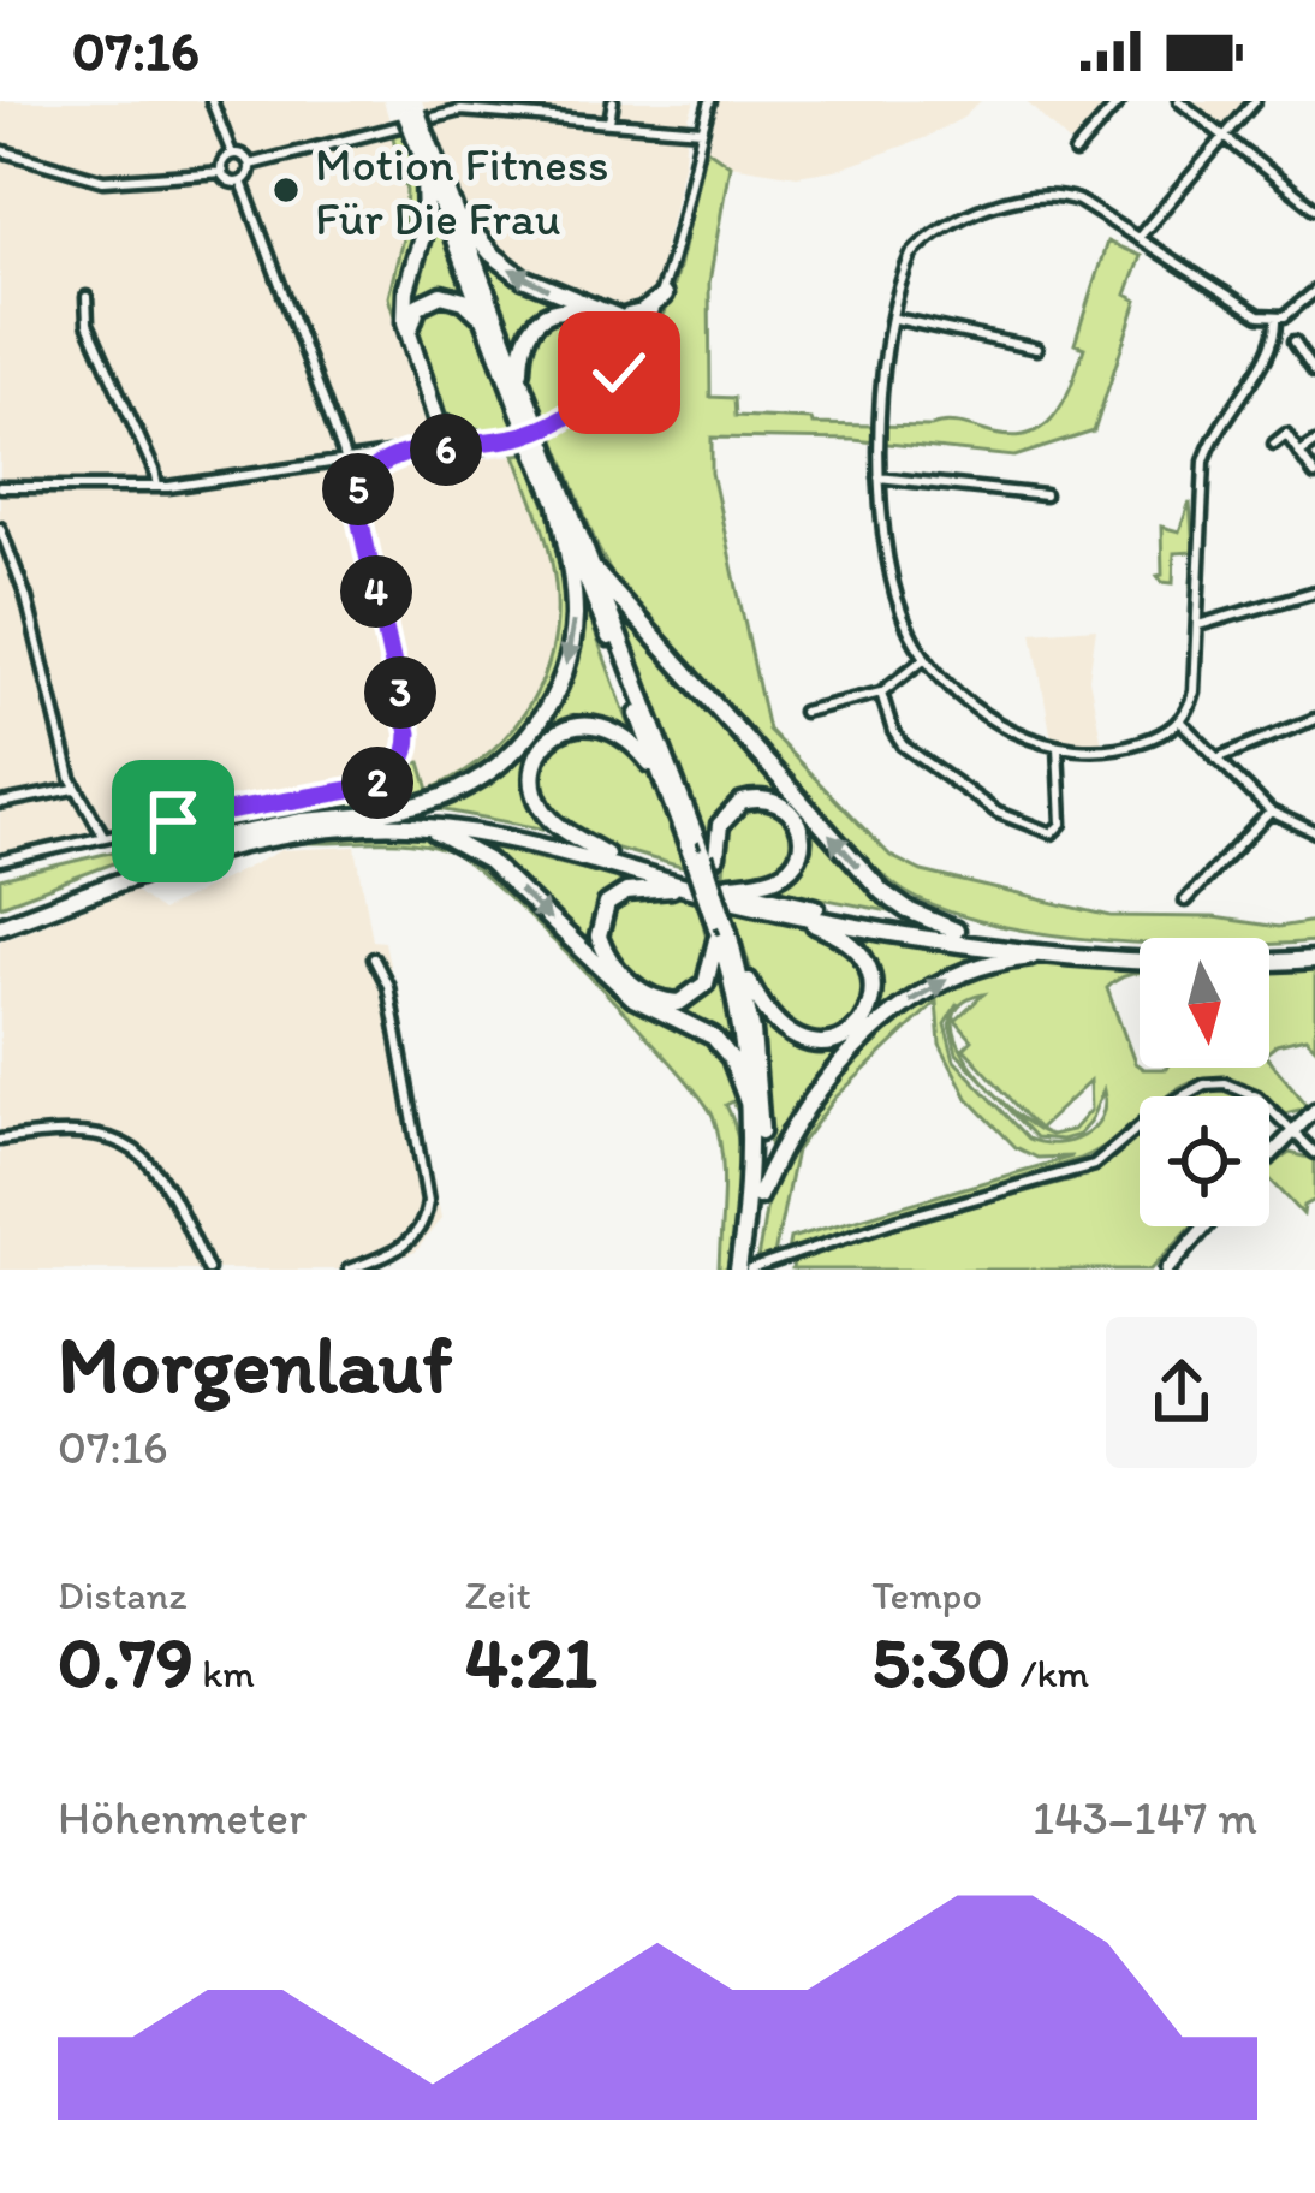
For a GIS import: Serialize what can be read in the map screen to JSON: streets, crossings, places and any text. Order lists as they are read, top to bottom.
{
  "places": ["Motion Fitness Für Die Frau"],
  "north": "bottom",
  "page": {
    "status": "07:16",
    "pins": [
      "6",
      "5",
      "4",
      "3",
      "2"
    ],
    "heading": ["Morgenlauf", "07:16"],
    "stats": [
      ["Distanz", "0.79 km"],
      ["Zeit", "4:21"],
      ["Tempo", "5:30 /km"]
    ],
    "chart": ["Höhenmeter", "143–147 m"]
  }
}
